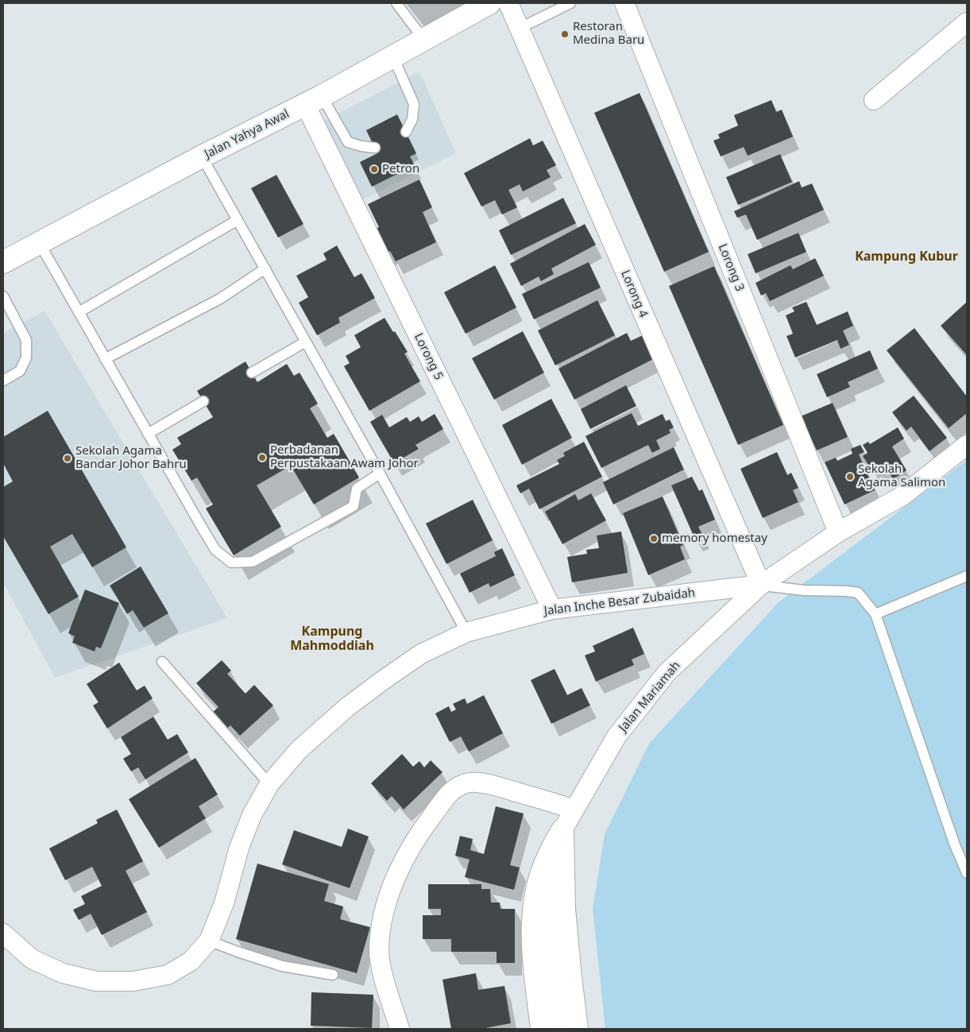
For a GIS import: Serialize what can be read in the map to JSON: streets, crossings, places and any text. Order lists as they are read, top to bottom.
{
  "streets": {
    "main road": ["Jalan Yahya Awal"],
    "street": [
      "Lorong 3",
      "Lorong 4",
      "Lorong 5",
      "Jalan Inche Besar Zubaidah",
      "Jalan Mariamah"
    ]
  },
  "crossings": [
    ["Jalan Yahya Awal", "Lorong 5"],
    ["Lorong 3", "Jalan Mariamah"],
    ["Lorong 4", "Jalan Inche Besar Zubaidah"],
    ["Lorong 4", "Jalan Mariamah"],
    ["Lorong 5", "Jalan Inche Besar Zubaidah"],
    ["Jalan Inche Besar Zubaidah", "Jalan Mariamah"]
  ],
  "districts": ["Kampung Kubur", "Kampung Mahmoddiah"],
  "places": [
    "Restoran Medina Baru",
    "Petron",
    "Perbadanan Perpustakaan Awam Johor",
    "Sekolah Agama Bandar Johor Bahru",
    "Sekolah Agama Salimon",
    "memory homestay"
  ]
}
